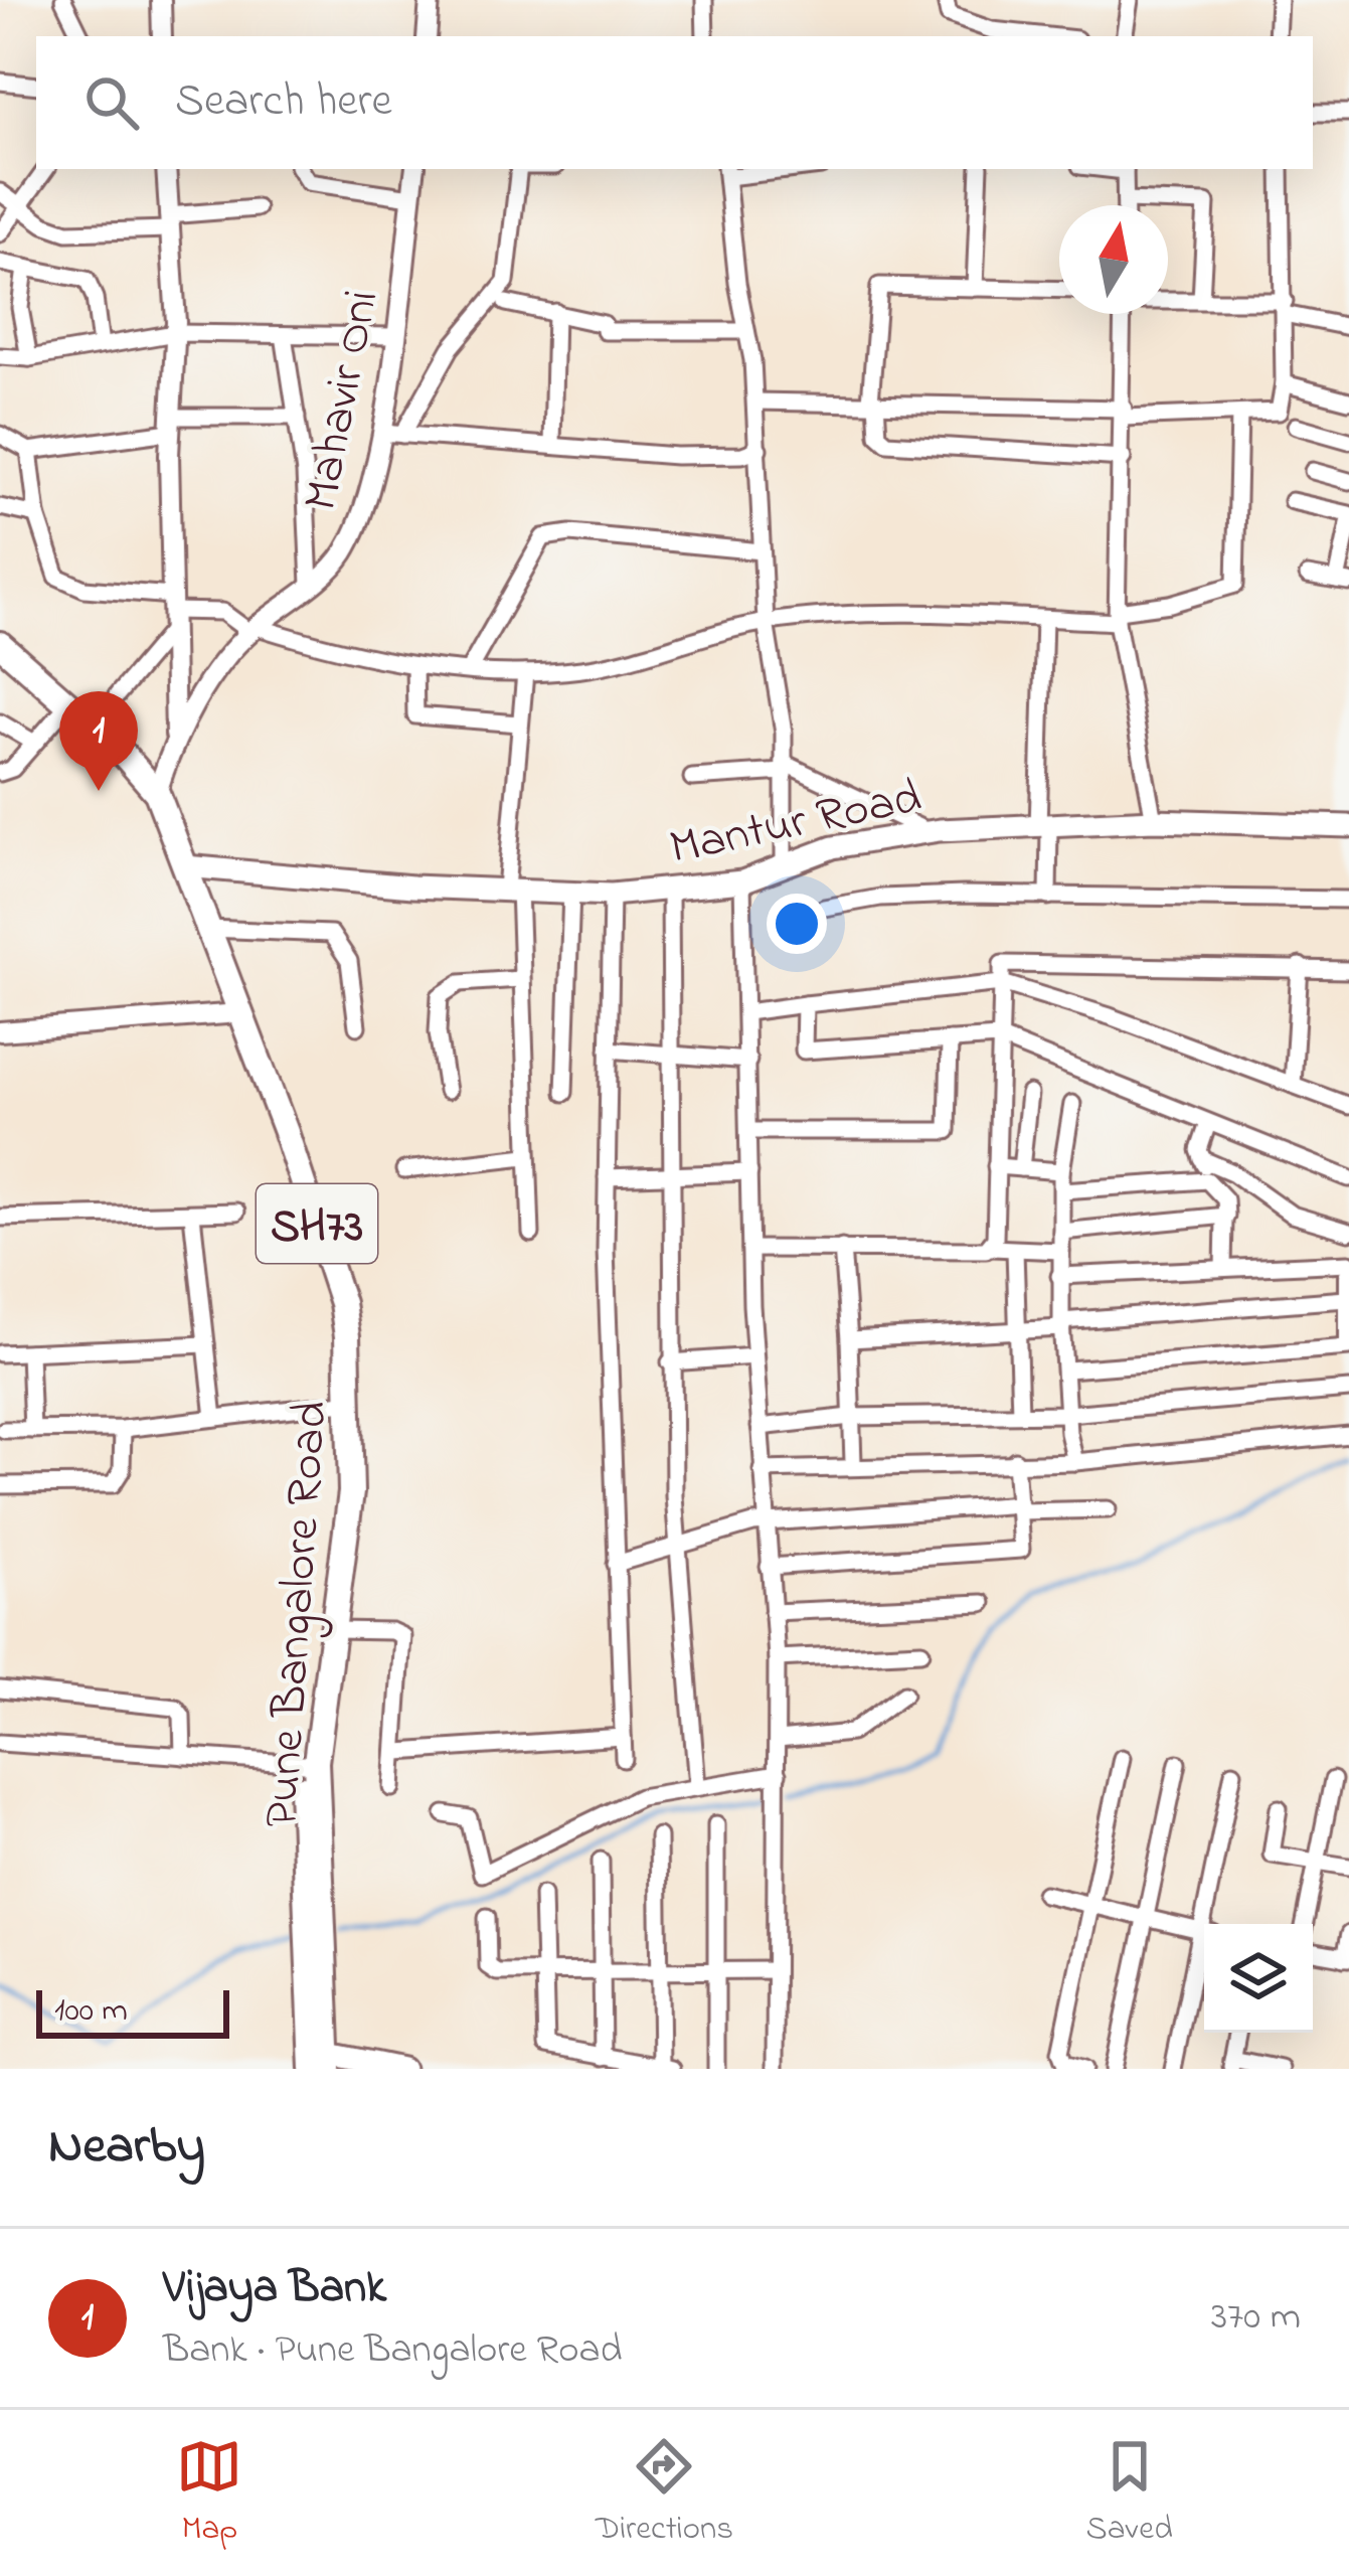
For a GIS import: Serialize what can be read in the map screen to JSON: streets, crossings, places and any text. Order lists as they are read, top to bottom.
{
  "streets": {
    "main road": ["Mantur Road", "SH73", "Pune Bangalore Road"],
    "street": ["Mahavir Oni"]
  },
  "crossings": [
    ["Mahavir Oni", "Pune Bangalore Road"],
    ["Mantur Road", "Pune Bangalore Road"],
    ["SH73", "Pune Bangalore Road"]
  ],
  "scale_bar": "100 m",
  "north": "top",
  "page": {
    "search": "Search here",
    "pins": "1",
    "scale": "100 m",
    "heading": "Nearby",
    "list": [
      {
        "mark": "1",
        "name": "Vijaya Bank",
        "note": "Bank · Pune Bangalore Road",
        "value": "370 m"
      }
    ],
    "nav": ["Map", "Directions", "Saved"]
  }
}
